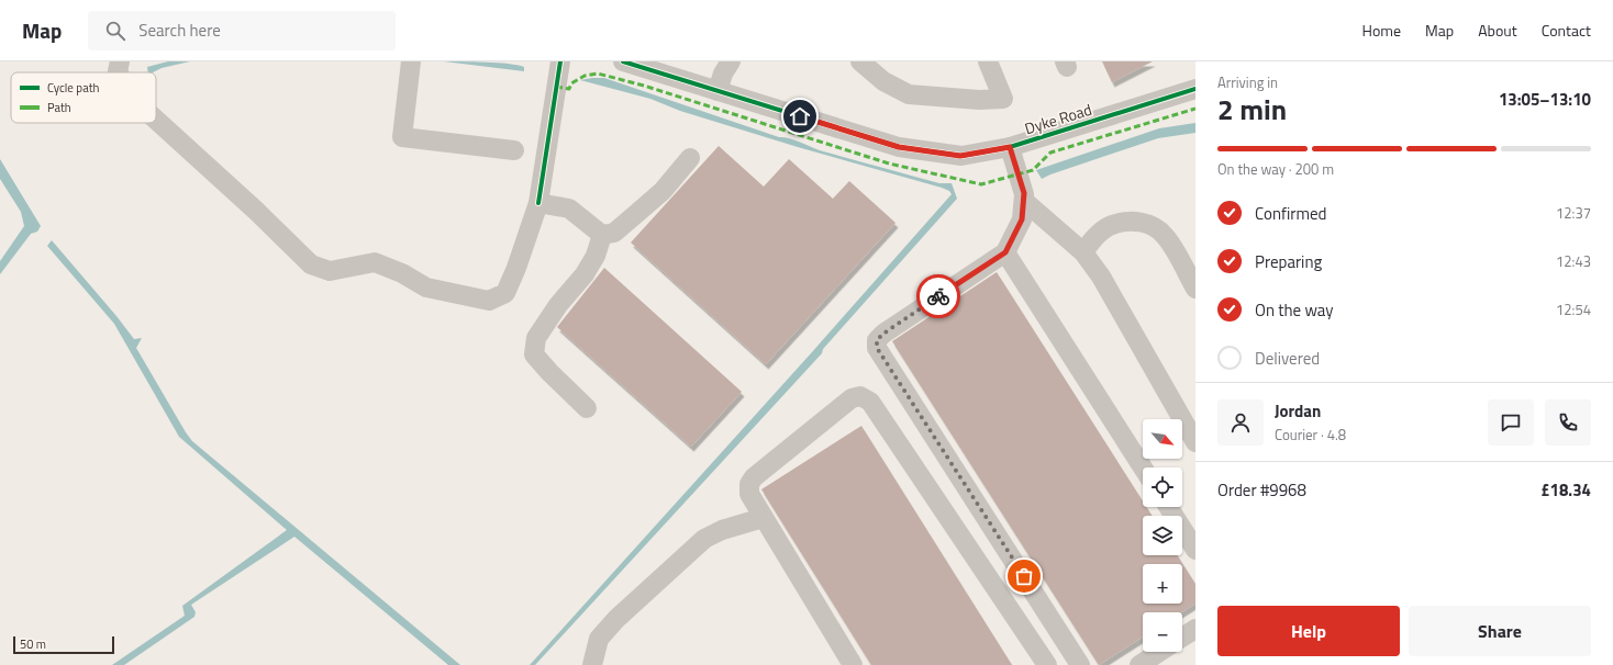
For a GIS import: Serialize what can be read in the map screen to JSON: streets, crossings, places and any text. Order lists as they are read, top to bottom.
{
  "streets": {
    "street": ["Dyke Road"]
  },
  "legend": ["Cycle path", "Path"],
  "scale_bar": "50 m",
  "north": "bottom right",
  "page": {
    "header": "Map",
    "search": "Search here",
    "nav": [
      "Home",
      "Map",
      "About",
      "Contact"
    ],
    "heading": ["2 min", "Arriving in", "13:05–13:10"],
    "panel": [
      "Jordan",
      "Courier · 4.8",
      "Order #9968",
      "£18.34"
    ],
    "bar": "On the way · 200 m",
    "list": [
      ["Confirmed", "12:37"],
      ["Preparing", "12:43"],
      ["On the way", "12:54"],
      "Delivered"
    ],
    "map_buttons": ["+", "−"],
    "buttons": ["Help", "Share"],
    "scale": "50 m"
  }
}
